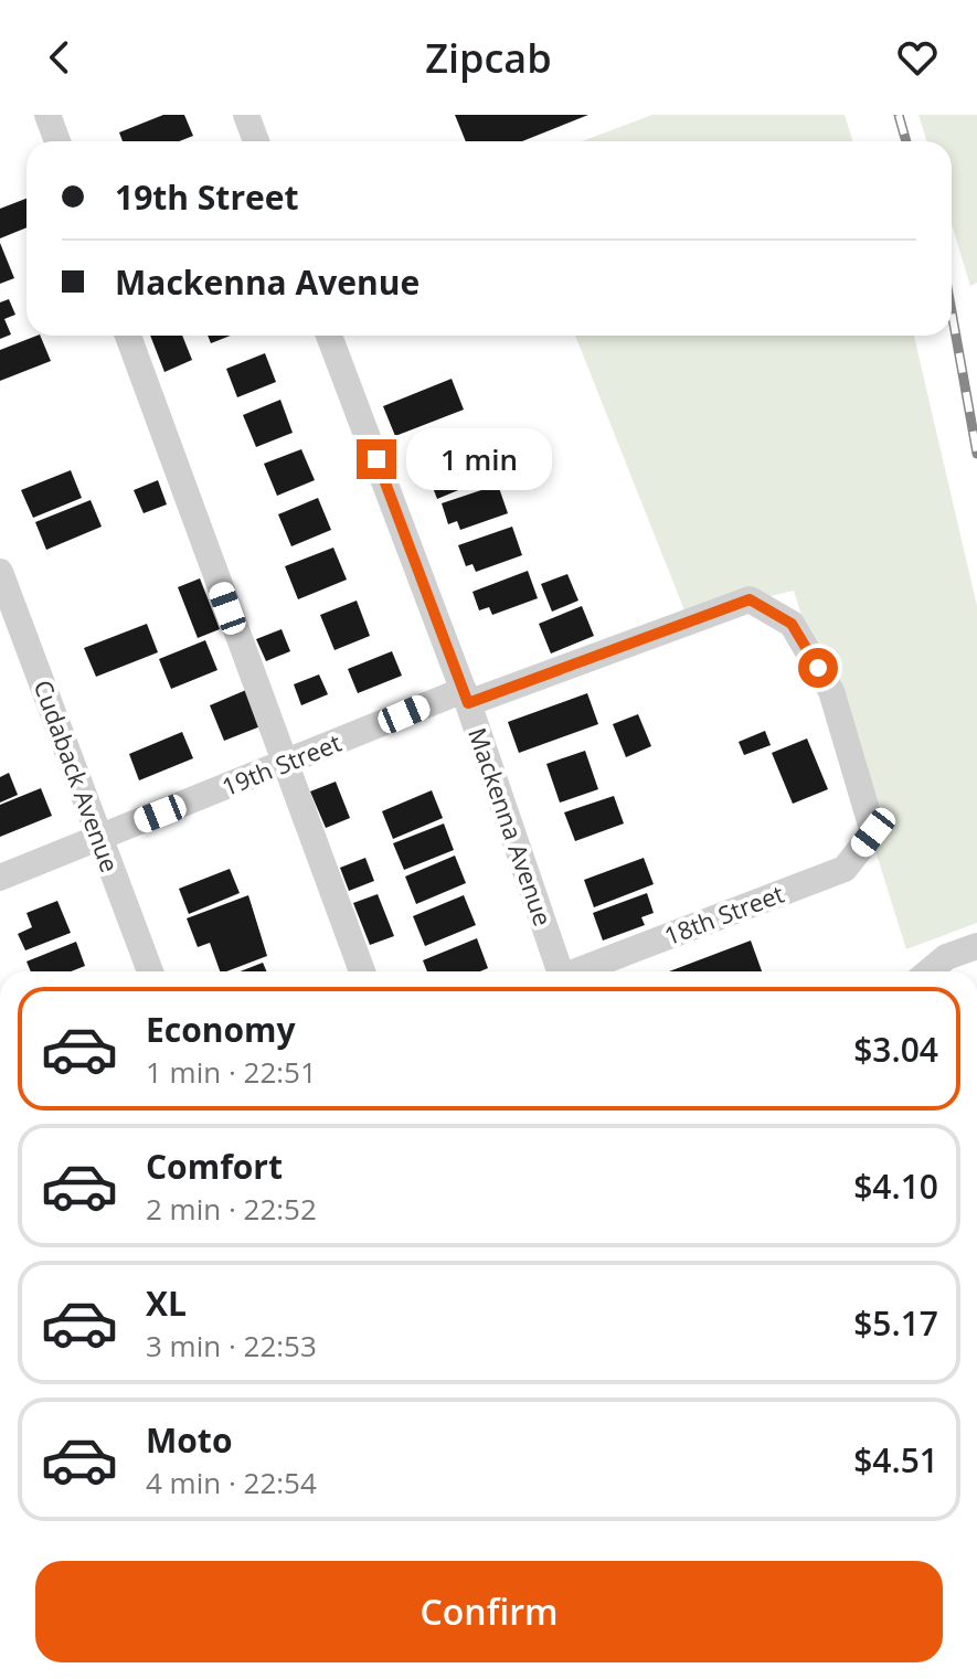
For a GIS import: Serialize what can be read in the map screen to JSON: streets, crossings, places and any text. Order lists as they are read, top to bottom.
{
  "streets": {
    "street": [
      "19th Street",
      "Cudaback Avenue",
      "Mackenna Avenue",
      "18th Street"
    ]
  },
  "crossings": [
    ["19th Street", "Cudaback Avenue"],
    ["19th Street", "Mackenna Avenue"],
    ["19th Street", "18th Street"]
  ],
  "page": {
    "header": "Zipcab",
    "banner": ["19th Street", "Mackenna Avenue"],
    "bubble": "1 min",
    "list": [
      {
        "name": "Economy",
        "note": "1 min · 22:51",
        "value": "$3.04"
      },
      {
        "name": "Comfort",
        "note": "2 min · 22:52",
        "value": "$4.10"
      },
      {
        "name": "XL",
        "note": "3 min · 22:53",
        "value": "$5.17"
      },
      {
        "name": "Moto",
        "note": "4 min · 22:54",
        "value": "$4.51"
      }
    ],
    "buttons": "Confirm"
  }
}
